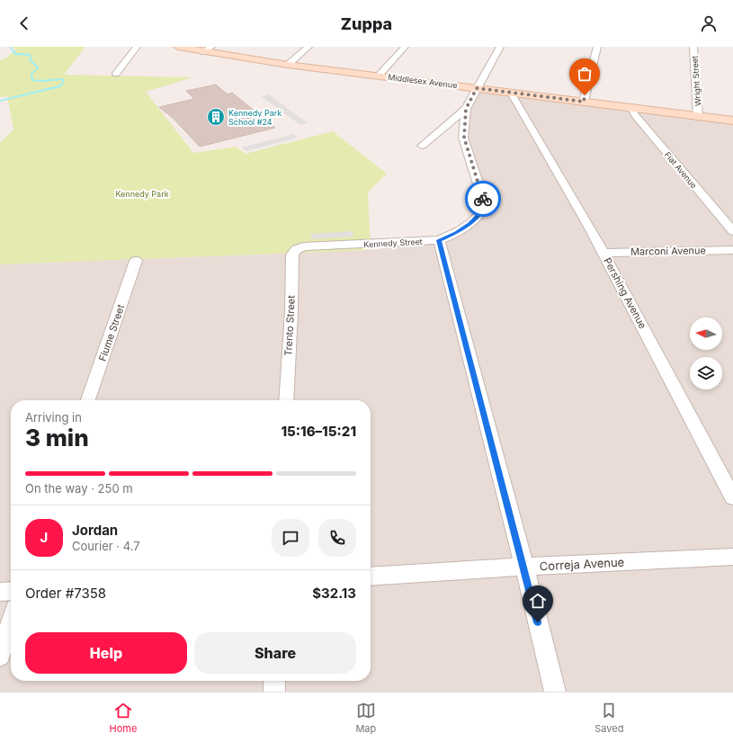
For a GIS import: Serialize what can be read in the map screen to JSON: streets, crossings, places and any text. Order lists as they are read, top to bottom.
{
  "streets": {
    "street": [
      "Middlesex Avenue",
      "Wright Street",
      "Fiat Avenue",
      "Kennedy Street",
      "Marconi Avenue",
      "Pershing Avenue",
      "Trento Street",
      "Fiume Street",
      "Correja Avenue"
    ]
  },
  "crossings": [
    ["Middlesex Avenue", "Wright Street"],
    ["Middlesex Avenue", "Fiat Avenue"],
    ["Middlesex Avenue", "Kennedy Street"],
    ["Middlesex Avenue", "Pershing Avenue"],
    ["Kennedy Street", "Trento Street"],
    ["Marconi Avenue", "Pershing Avenue"]
  ],
  "parks": ["Kennedy Park"],
  "places": {
    "building": ["Kennedy Park School #24"]
  },
  "north": "left",
  "page": {
    "header": "Zuppa",
    "heading": ["3 min", "Arriving in", "15:16–15:21"],
    "panel": [
      "Jordan",
      "Courier · 4.7",
      "Order #7358",
      "$32.13"
    ],
    "bar": "On the way · 250 m",
    "round": "J",
    "buttons": ["Help", "Share"],
    "tabs": ["Home", "Map", "Saved"]
  }
}
